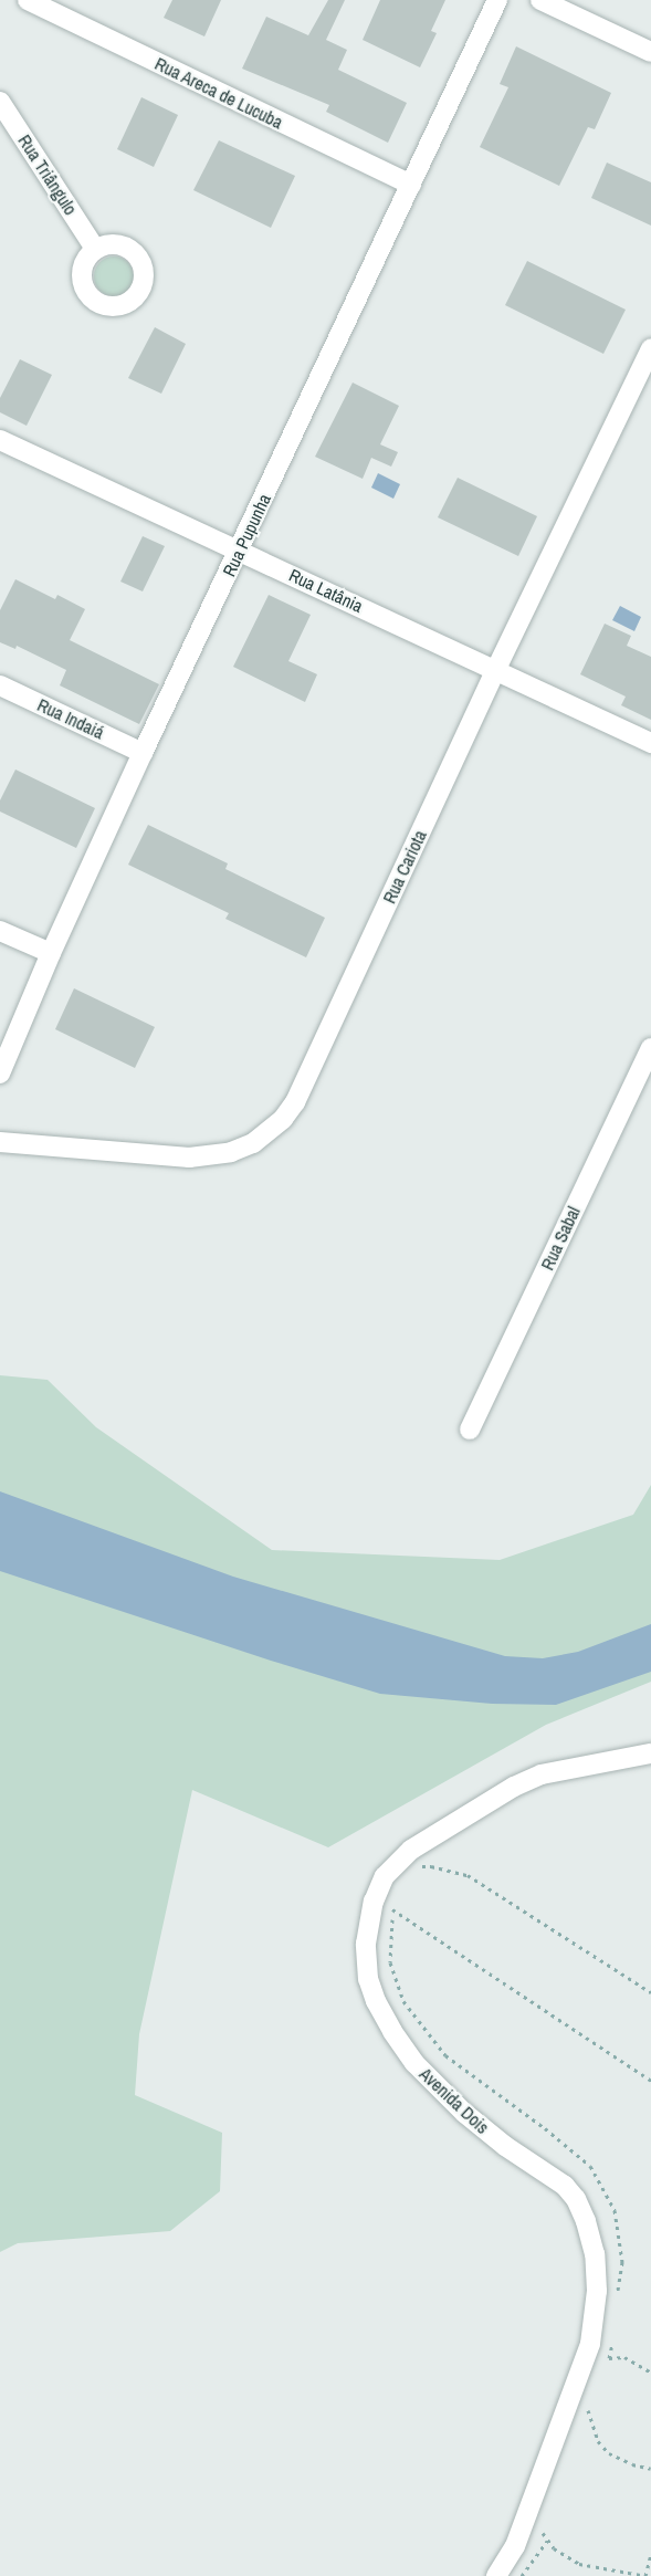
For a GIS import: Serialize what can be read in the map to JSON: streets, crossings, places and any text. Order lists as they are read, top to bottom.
{
  "streets": {
    "street": [
      "Rua Areca de Lucuba",
      "Rua Triângulo",
      "Rua Pupunha",
      "Rua Latânia",
      "Rua Indaiá",
      "Rua Cariota",
      "Rua Sabal",
      "Avenida Dois"
    ]
  },
  "crossings": [
    ["Rua Areca de Lucuba", "Rua Pupunha"],
    ["Rua Pupunha", "Rua Latânia"],
    ["Rua Pupunha", "Rua Indaiá"],
    ["Rua Latânia", "Rua Cariota"]
  ]
}
